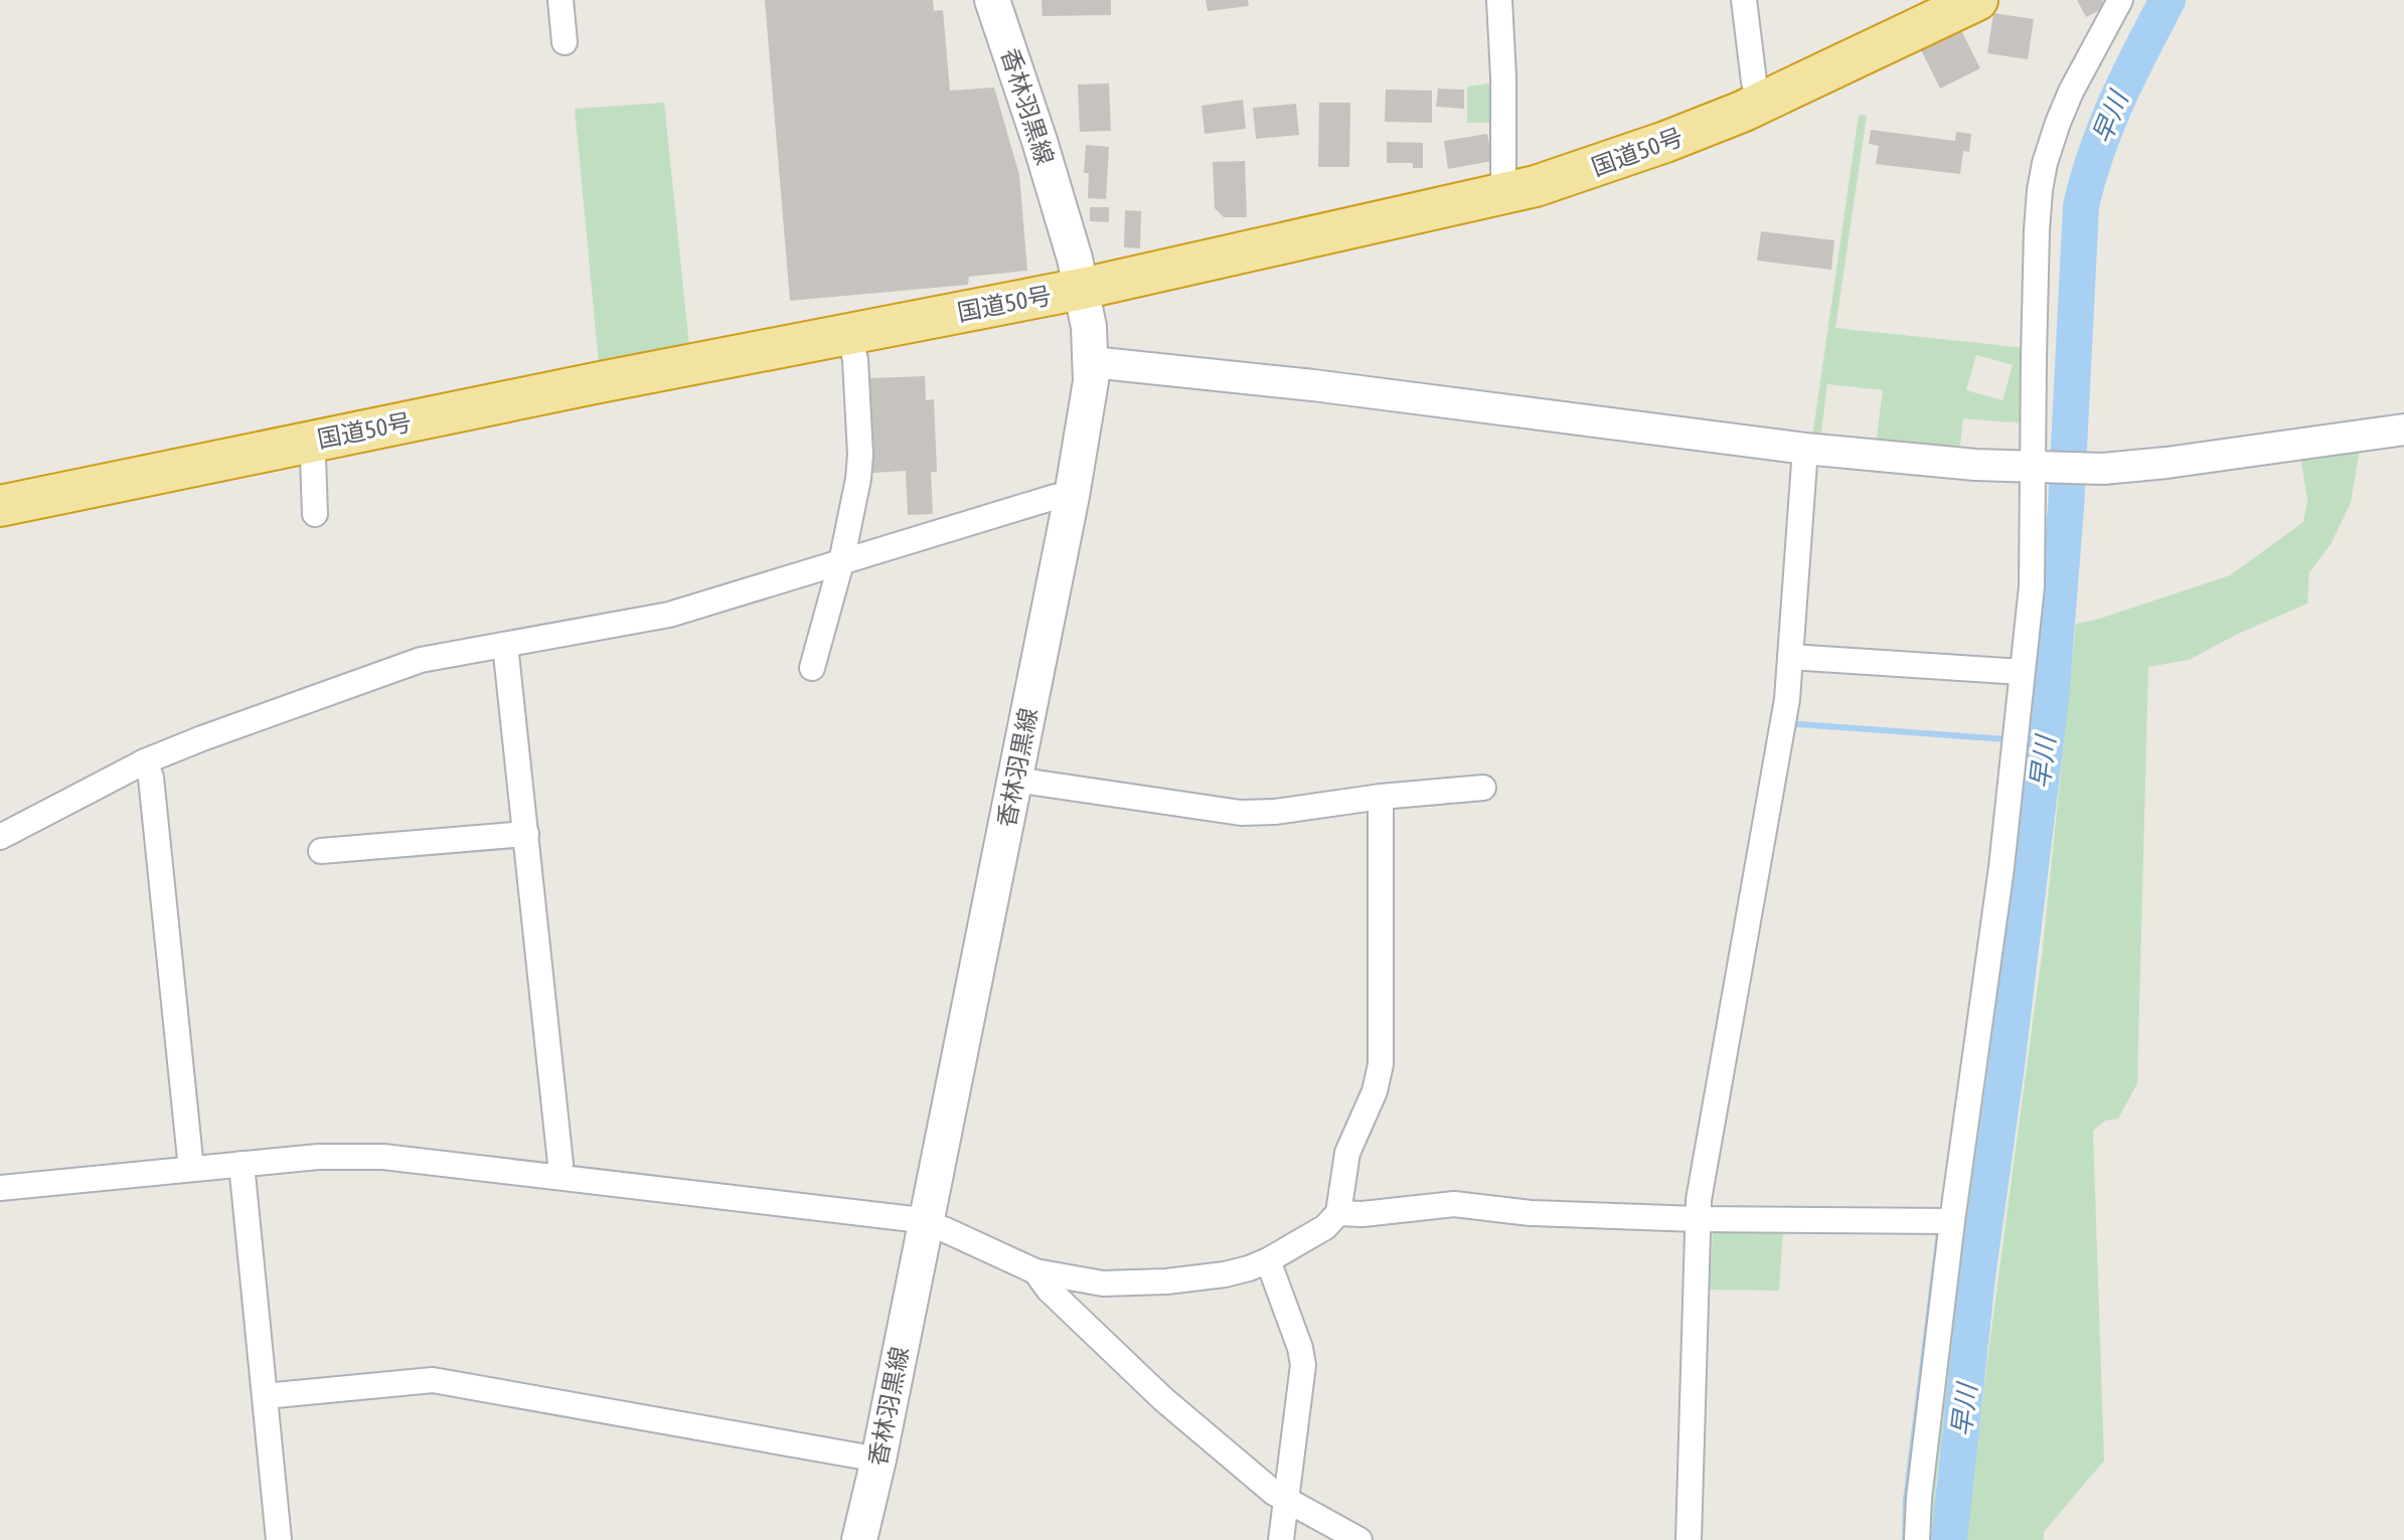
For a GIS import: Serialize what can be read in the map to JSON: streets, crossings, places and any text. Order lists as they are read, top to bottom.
{
  "streets": {
    "highway": ["国道50号"],
    "main road": ["香林羽黒線"]
  },
  "crossings": [
    ["香林羽黒線", "国道50号"]
  ],
  "water": ["早川"]
}
